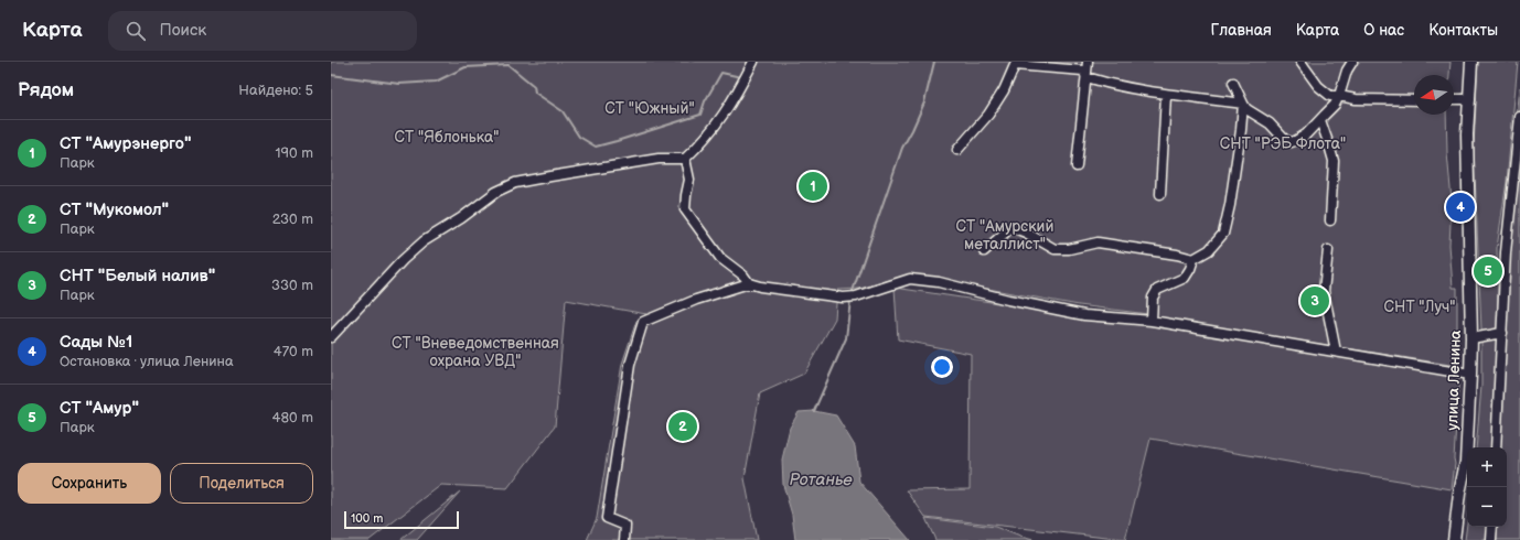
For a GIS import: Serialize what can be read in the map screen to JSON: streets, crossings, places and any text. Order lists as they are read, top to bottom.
{
  "streets": {
    "street": ["улица Ленина"]
  },
  "water": ["Ротанье"],
  "parks": [
    "СТ \"Южный\"",
    "СТ \"Яблонька\"",
    "СНТ \"РЭБ Флота\"",
    "СТ \"Амурский металлист\"",
    "СНТ \"Луч\"",
    "СТ \"Вневедомственная охрана УВД\""
  ],
  "scale_bar": "100 m",
  "north": "left",
  "page": {
    "header": "Карта",
    "search": "Поиск",
    "nav": [
      "Главная",
      "Карта",
      "О нас",
      "Контакты"
    ],
    "heading": ["Рядом", "Найдено: 5"],
    "list": [
      {
        "mark": "1",
        "name": "СТ \"Амурэнерго\"",
        "note": "Парк",
        "value": "190 m"
      },
      {
        "mark": "2",
        "name": "СТ \"Мукомол\"",
        "note": "Парк",
        "value": "230 m"
      },
      {
        "mark": "3",
        "name": "СНТ \"Белый налив\"",
        "note": "Парк",
        "value": "330 m"
      },
      {
        "mark": "4",
        "name": "Сады №1",
        "note": "Остановка · улица Ленина",
        "value": "470 m"
      },
      {
        "mark": "5",
        "name": "СТ \"Амур\"",
        "note": "Парк",
        "value": "480 m"
      }
    ],
    "pins": [
      "1",
      "4",
      "5",
      "3",
      "2"
    ],
    "map_buttons": ["+", "−"],
    "buttons": ["Сохранить", "Поделиться"],
    "scale": "100 m"
  }
}
